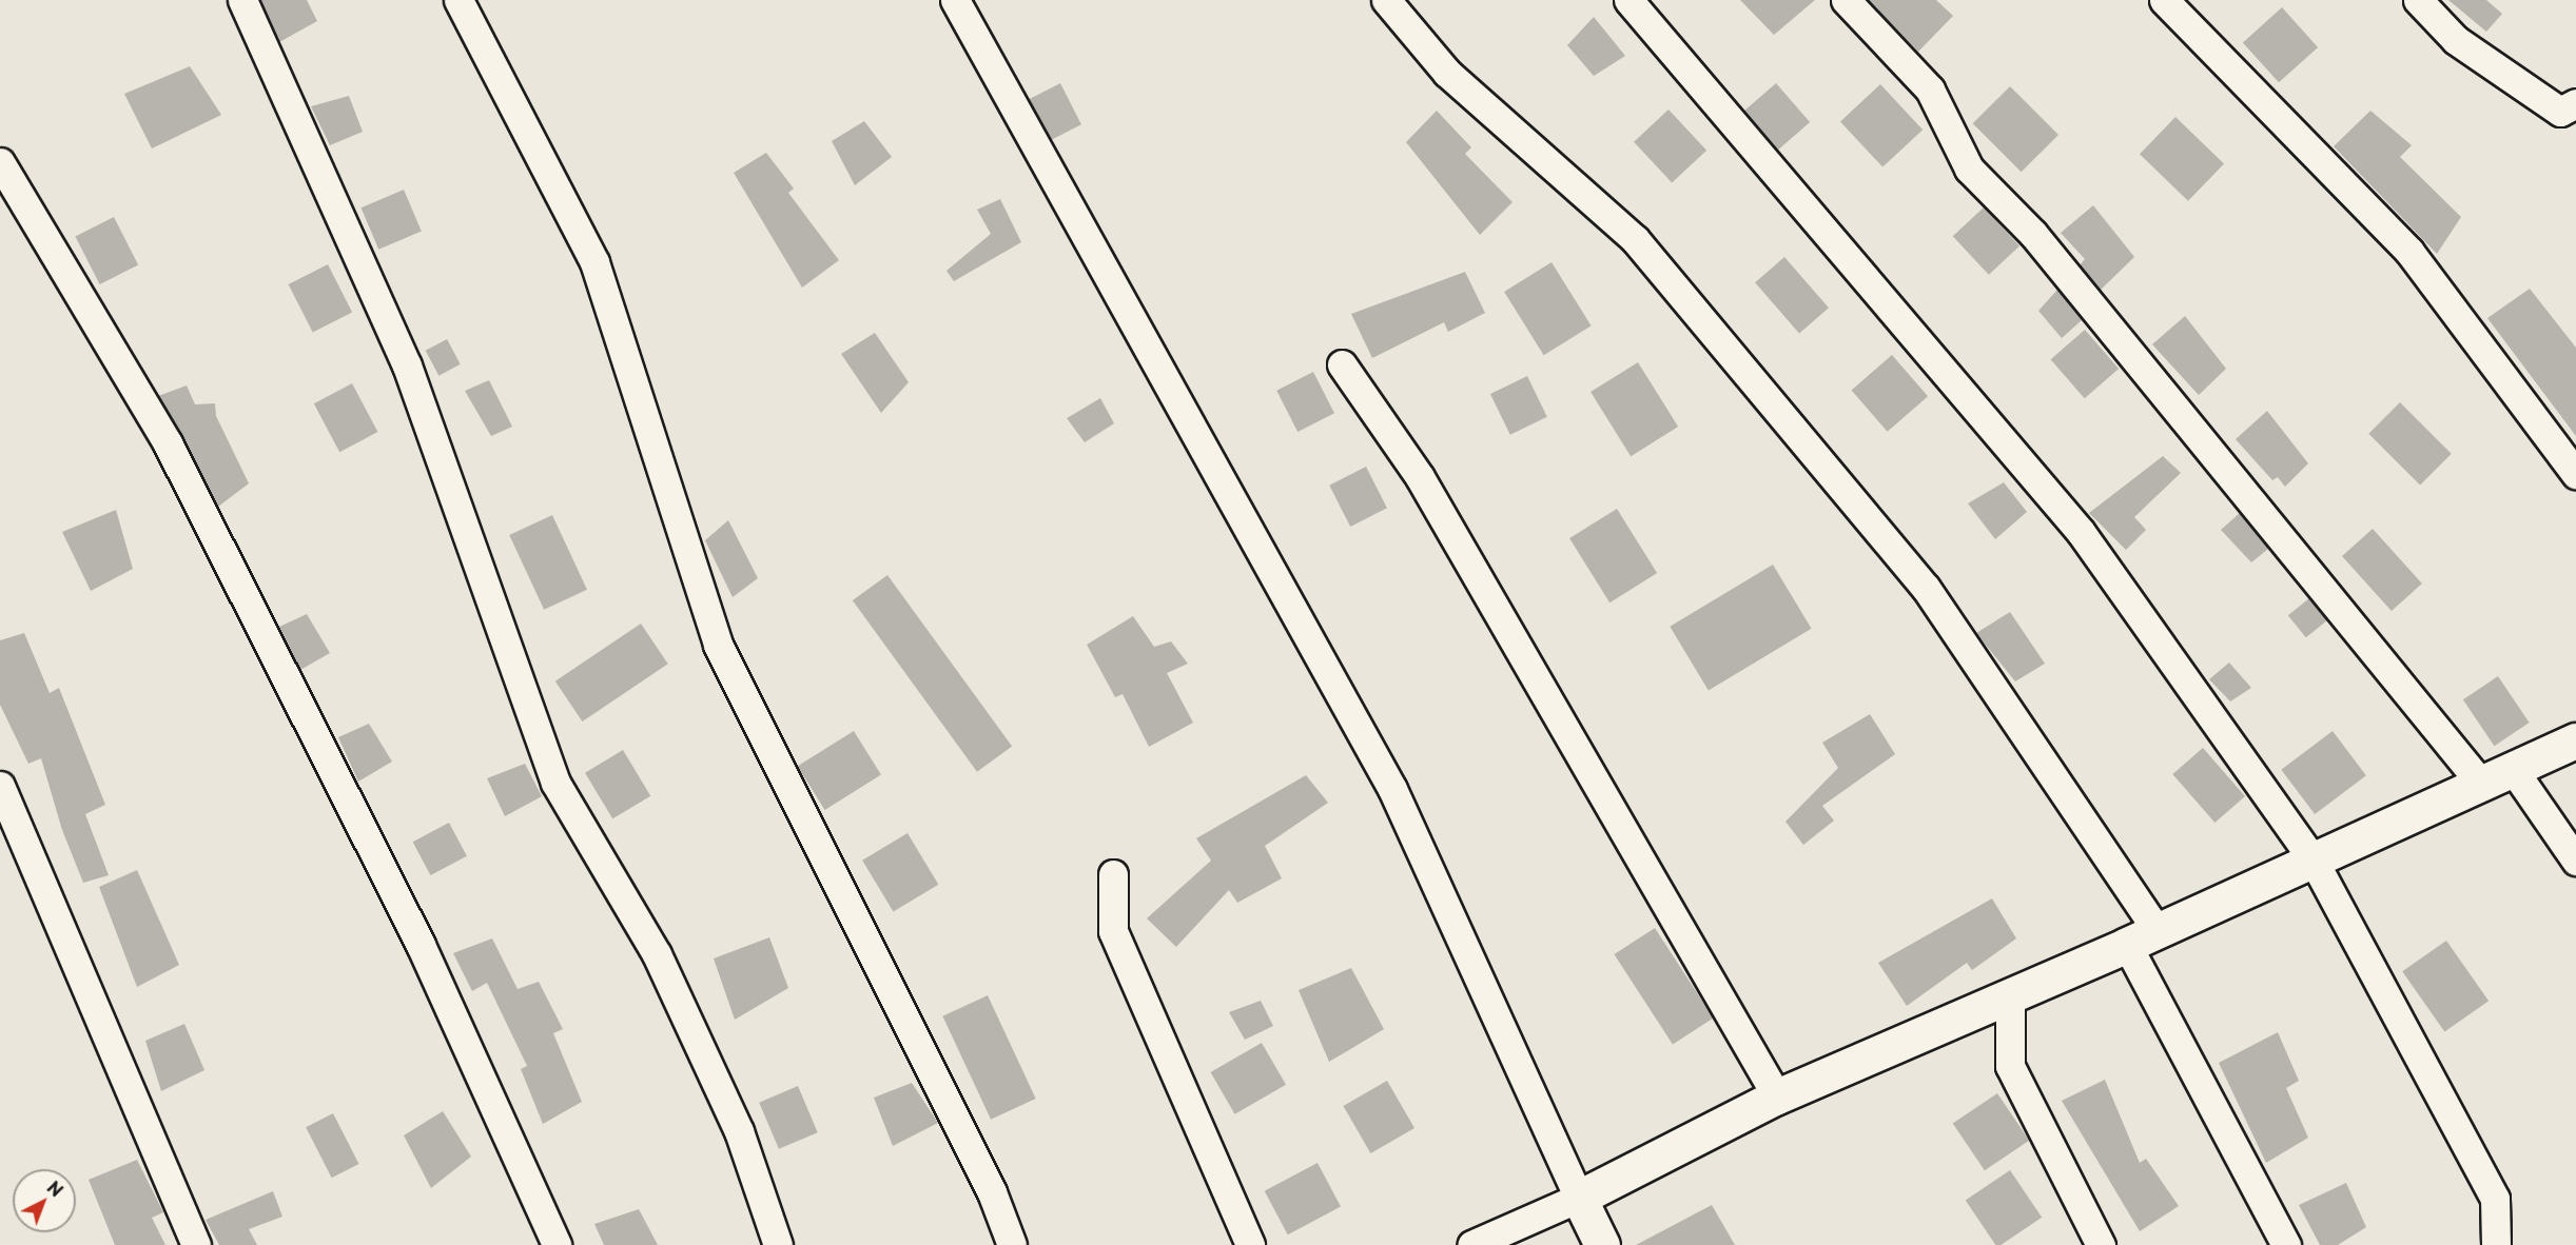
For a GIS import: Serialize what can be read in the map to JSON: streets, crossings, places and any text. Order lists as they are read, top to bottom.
{
  "north": "top right"
}
